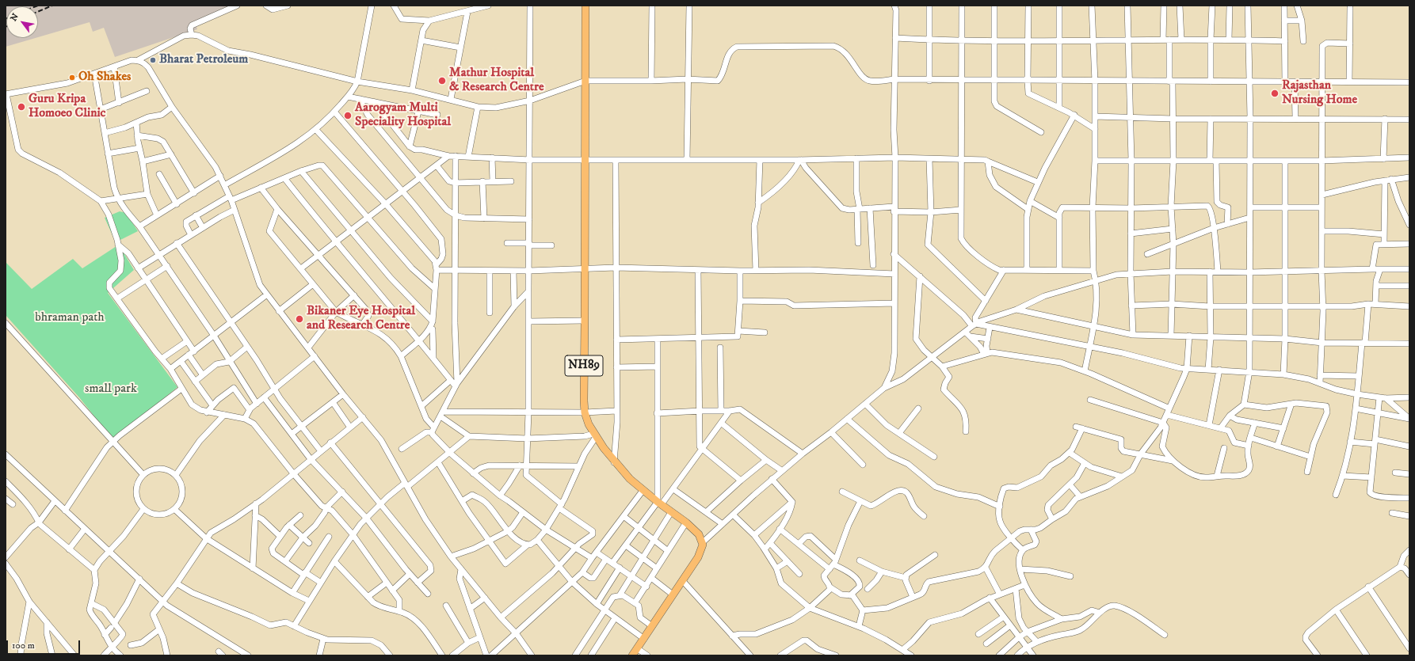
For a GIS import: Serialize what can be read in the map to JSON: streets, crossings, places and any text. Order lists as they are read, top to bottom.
{
  "streets": {
    "main road": ["NH89"]
  },
  "parks": ["bhraman path", "small park"],
  "places": [
    "Bharat Petroleum",
    "Oh Shakes",
    "Mathur Hospital & Research Centre",
    "Rajasthan Nursing Home",
    "Guru Kripa Homoeo Clinic",
    "Aarogyam Multi Speciality Hospital",
    "Bikaner Eye Hospital and Research Centre"
  ],
  "scale_bar": "100 m",
  "north": "top left"
}
